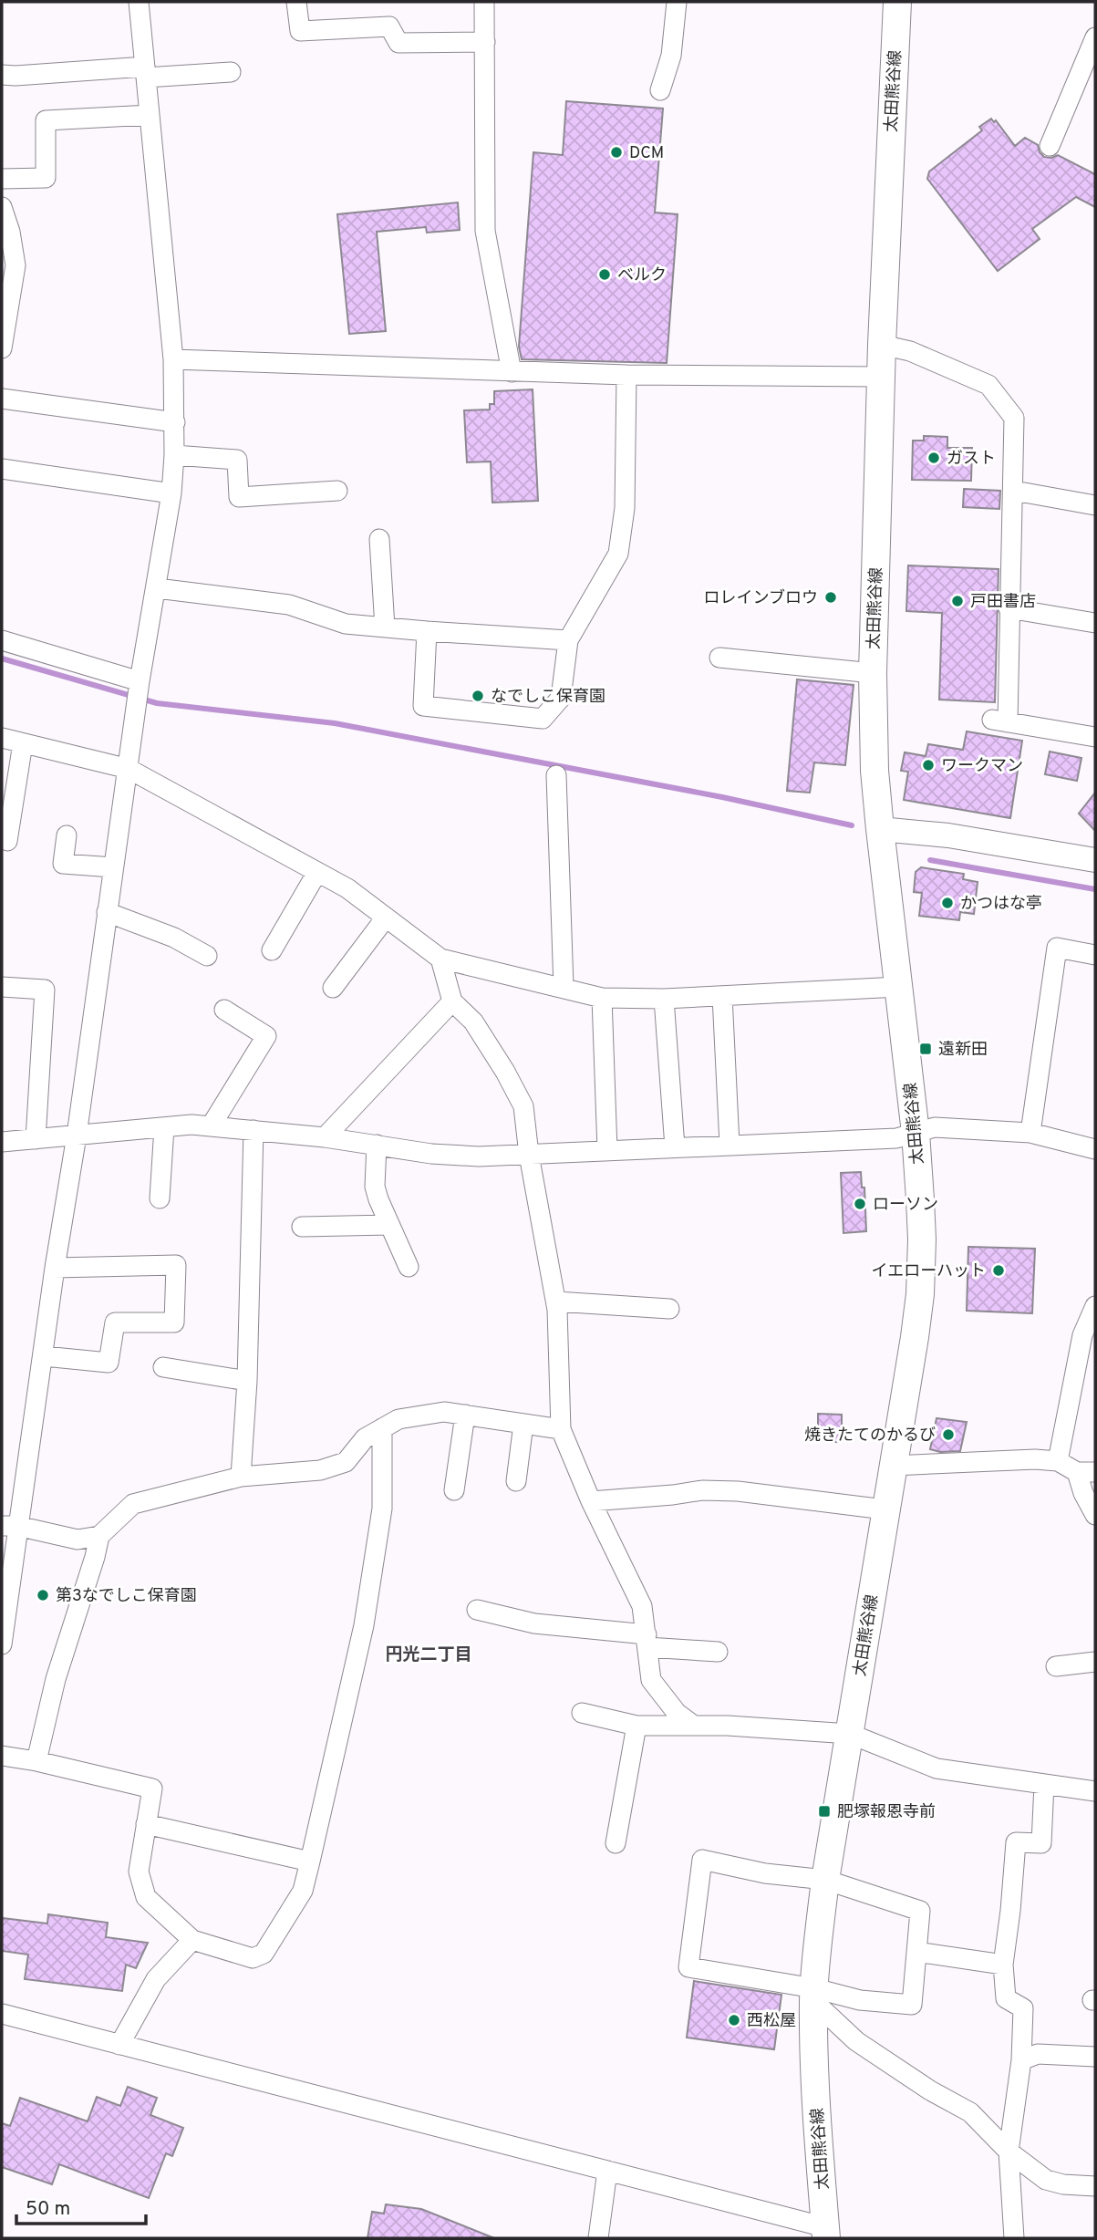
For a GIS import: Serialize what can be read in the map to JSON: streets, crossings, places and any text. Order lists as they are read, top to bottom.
{
  "streets": {
    "main road": ["太田熊谷線"]
  },
  "districts": ["円光二丁目"],
  "places": {
    "other": [
      "DCM",
      "ベルク",
      "ガスト",
      "ロレインブロウ",
      "戸田書店",
      "なでしこ保育園",
      "ワークマン",
      "かつはな亭",
      "ローソン",
      "イエローハット",
      "焼きたてのかるび",
      "第3なでしこ保育園",
      "西松屋"
    ],
    "transit": ["遠新田", "肥塚報恩寺前"]
  },
  "scale_bar": "50 m"
}
